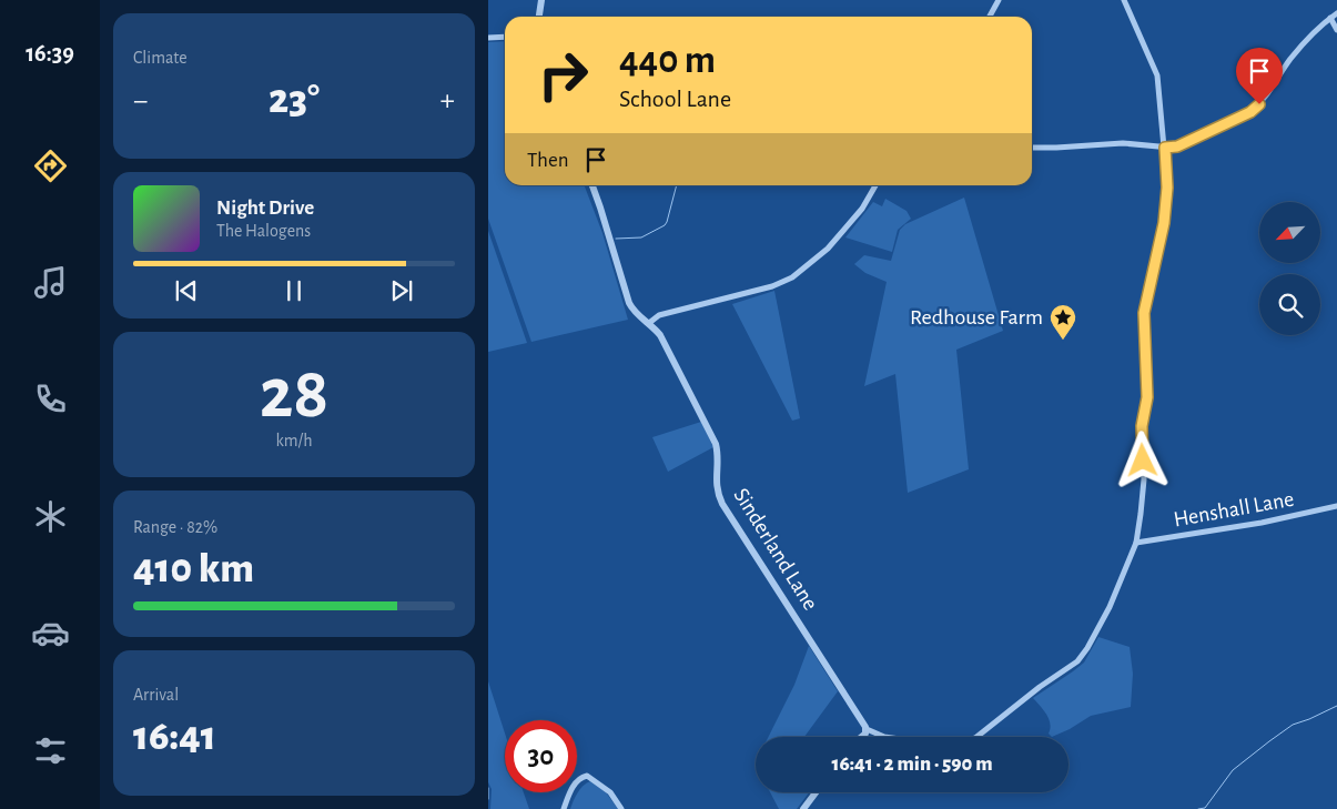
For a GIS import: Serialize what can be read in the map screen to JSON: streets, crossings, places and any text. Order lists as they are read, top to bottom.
{
  "streets": {
    "street": ["Henshall Lane", "Sinderland Lane"]
  },
  "places": {
    "place": ["Redhouse Farm"]
  },
  "north": "bottom left",
  "page": {
    "tabs": "16:39",
    "tile": [
      "Climate",
      ["28", "km/h"],
      ["Range · 82%", "410 km"],
      ["Arrival", "16:41"]
    ],
    "turn": ["440 m", "School Lane"],
    "heat": ["−", "23°", "+"],
    "then": "Then",
    "song": ["Night Drive", "The Halogens"],
    "limit": "30",
    "trip": "16:41 · 2 min · 590 m"
  }
}
